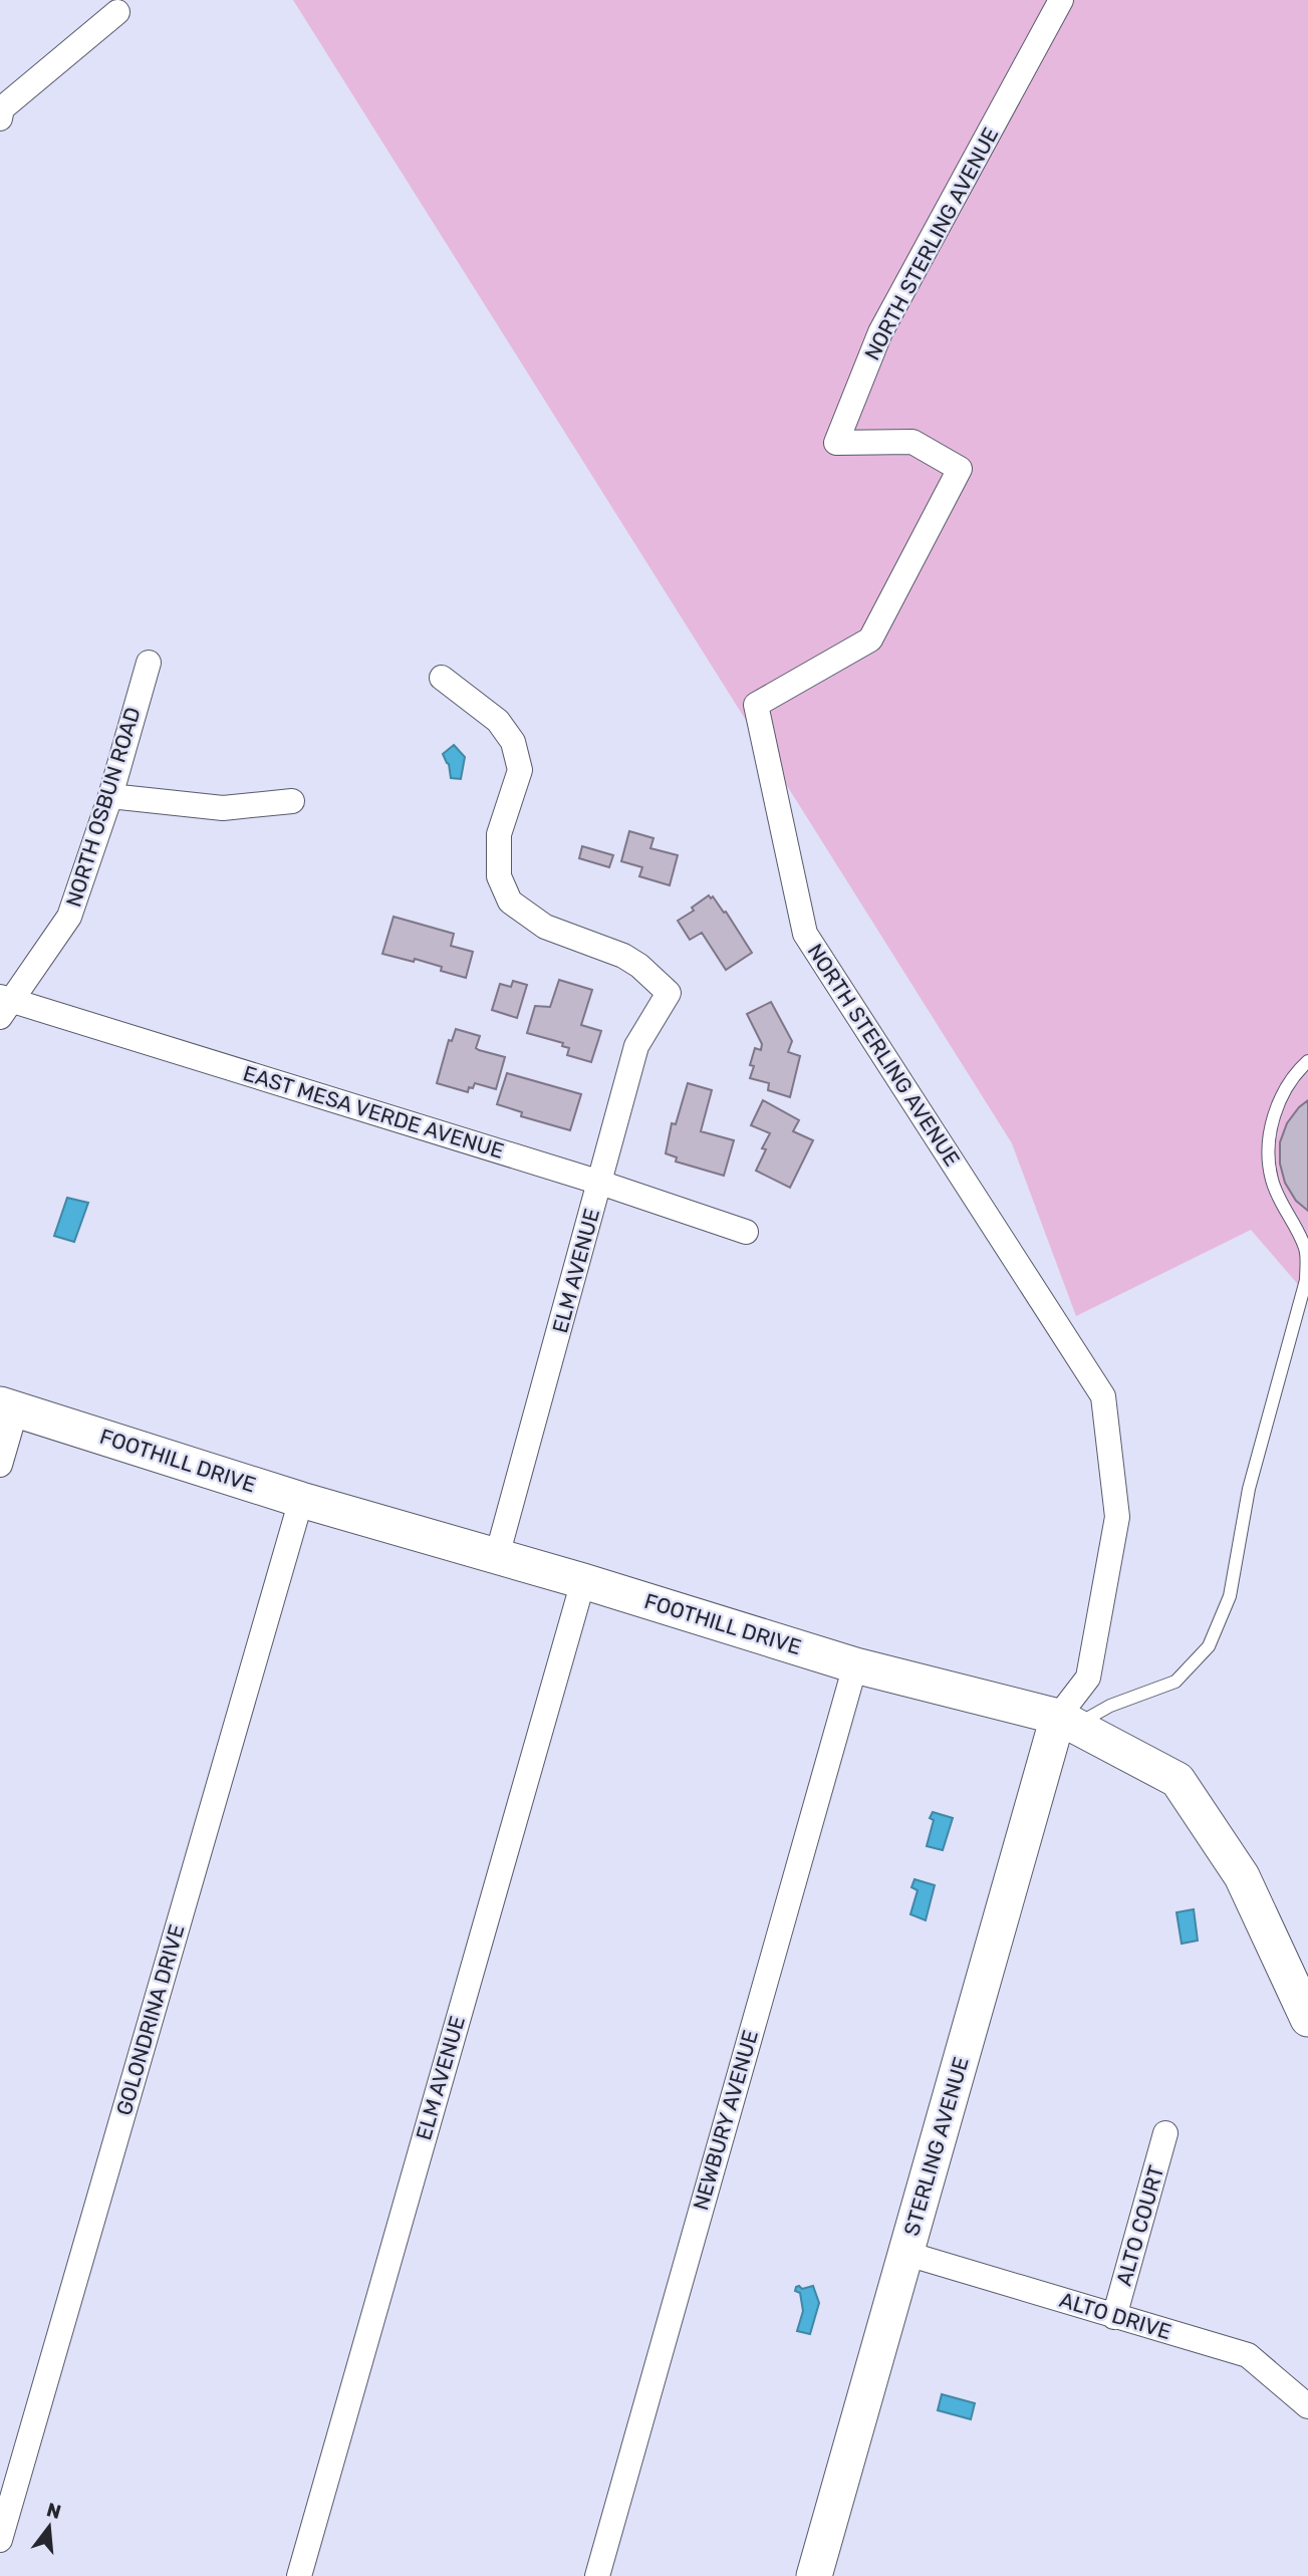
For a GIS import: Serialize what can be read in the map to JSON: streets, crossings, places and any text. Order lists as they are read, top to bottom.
{
  "streets": {
    "street": [
      "NORTH STERLING AVENUE",
      "NORTH OSBUN ROAD",
      "EAST MESA VERDE AVENUE",
      "ELM AVENUE",
      "FOOTHILL DRIVE",
      "GOLONDRINA DRIVE",
      "NEWBURY AVENUE",
      "STERLING AVENUE",
      "ALTO COURT",
      "ALTO DRIVE"
    ]
  },
  "crossings": [
    ["NORTH STERLING AVENUE", "FOOTHILL DRIVE"],
    ["NORTH STERLING AVENUE", "STERLING AVENUE"],
    ["NORTH OSBUN ROAD", "EAST MESA VERDE AVENUE"],
    ["EAST MESA VERDE AVENUE", "ELM AVENUE"],
    ["ELM AVENUE", "FOOTHILL DRIVE"],
    ["FOOTHILL DRIVE", "GOLONDRINA DRIVE"],
    ["FOOTHILL DRIVE", "NEWBURY AVENUE"],
    ["FOOTHILL DRIVE", "STERLING AVENUE"],
    ["STERLING AVENUE", "ALTO DRIVE"],
    ["ALTO COURT", "ALTO DRIVE"]
  ],
  "north": "top"
}
